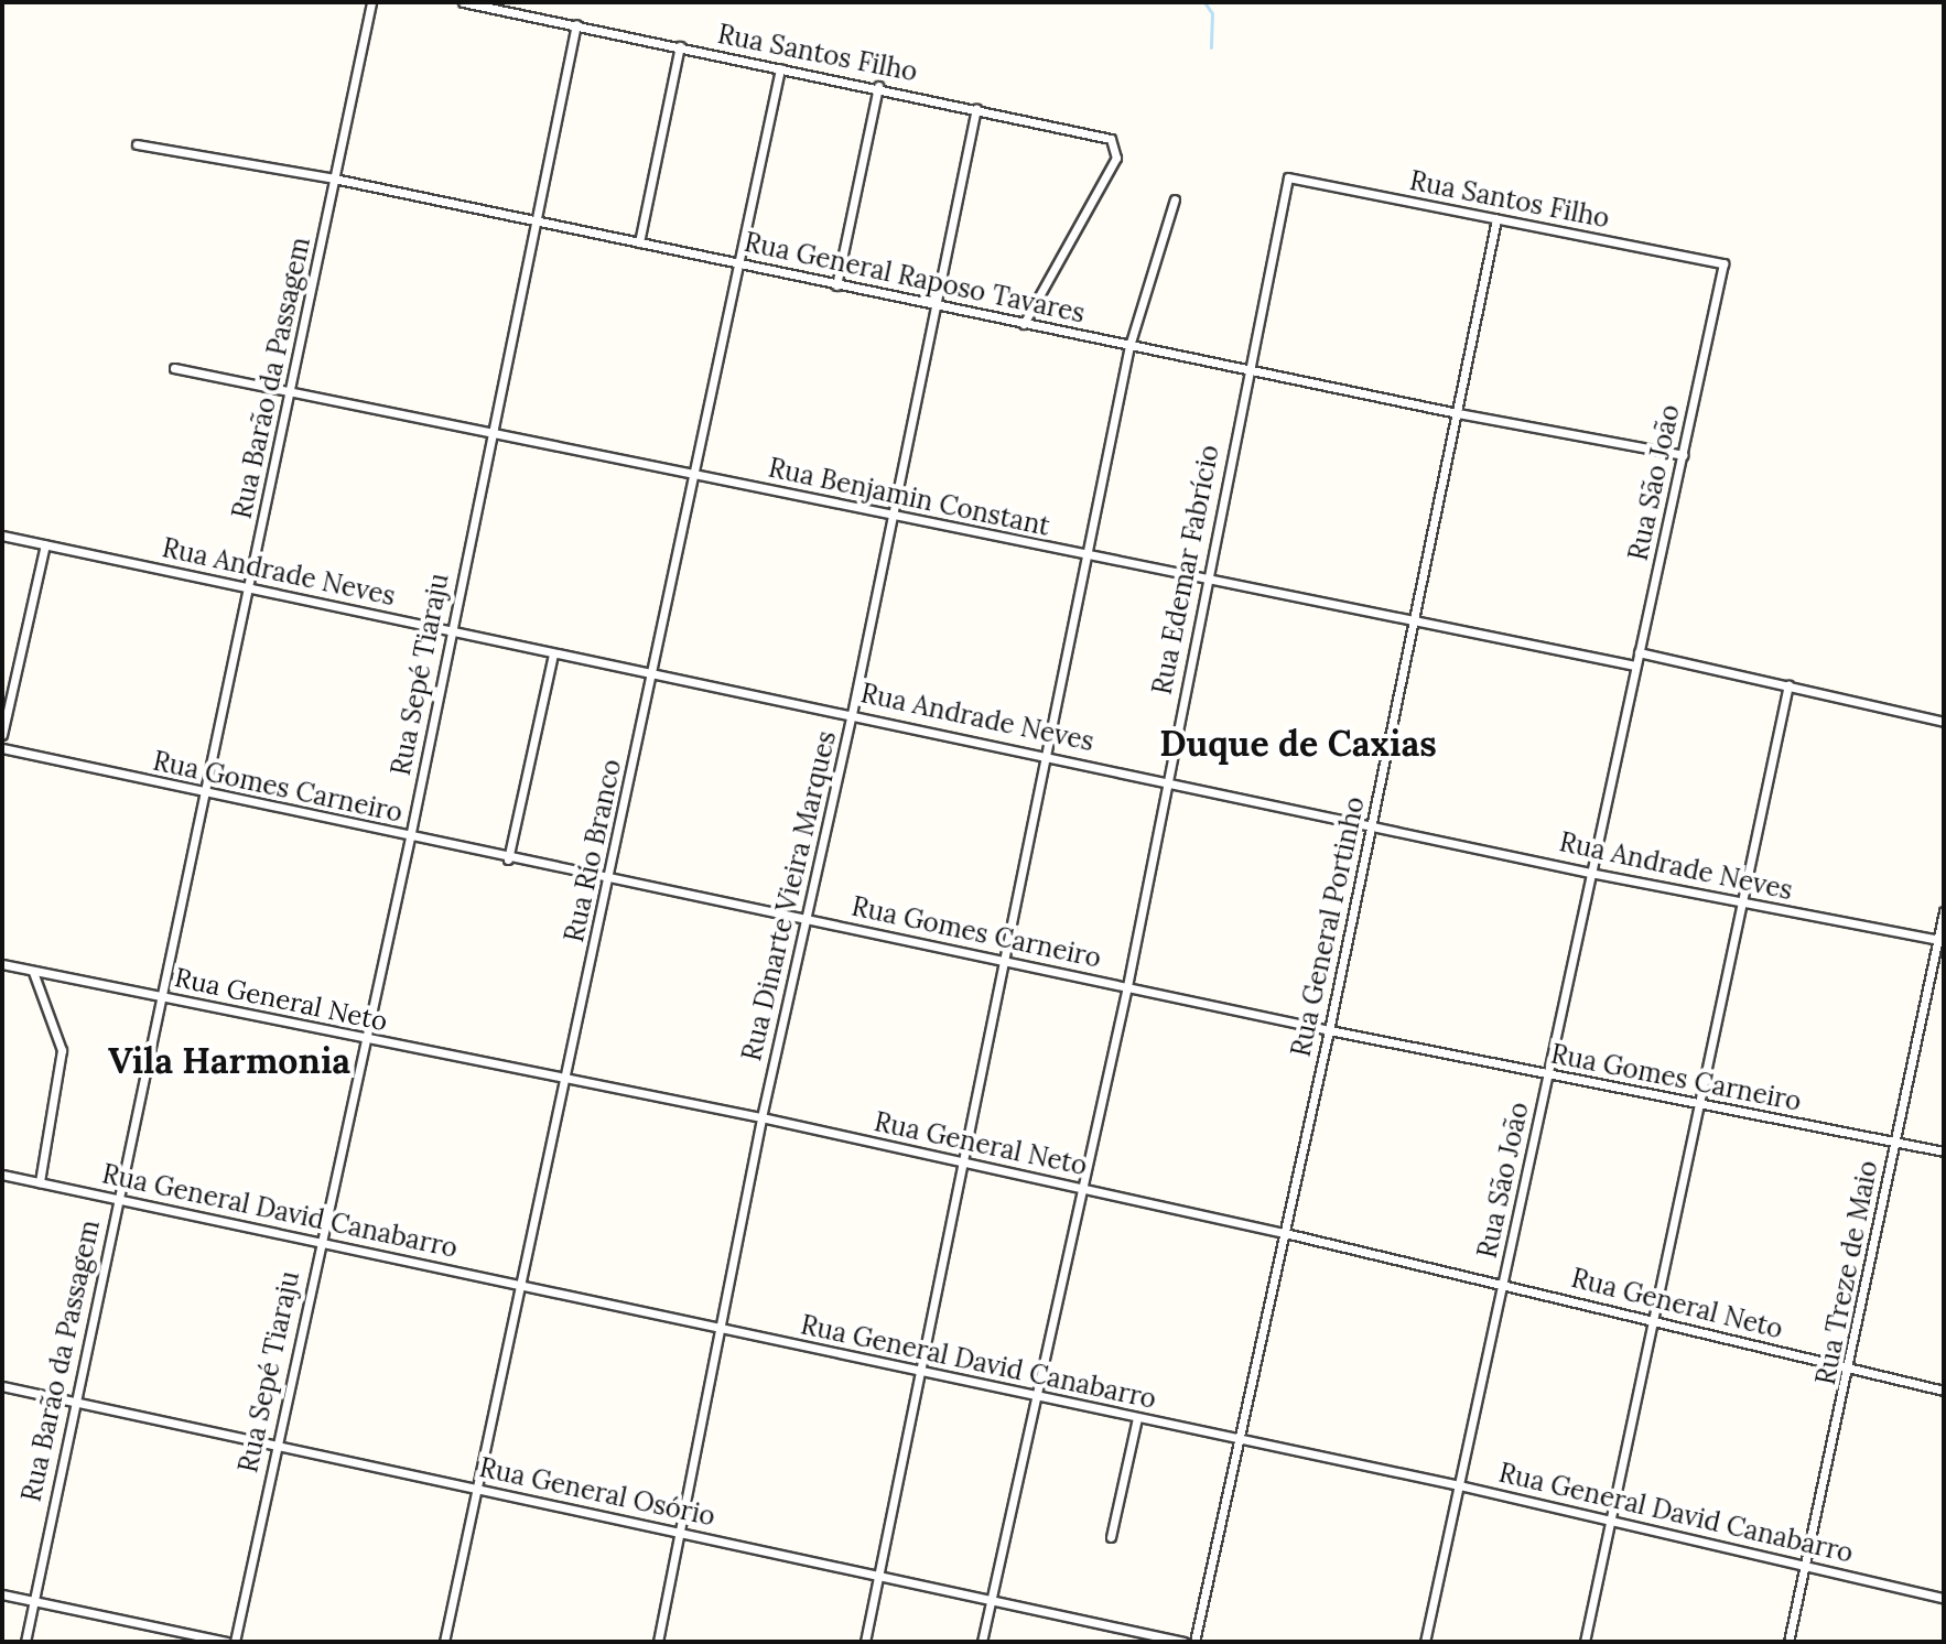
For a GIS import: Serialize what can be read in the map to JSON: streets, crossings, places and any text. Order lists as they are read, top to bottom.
{
  "streets": {
    "street": [
      "Rua Santos Filho",
      "Rua General Raposo Tavares",
      "Rua Barão da Passagem",
      "Rua São João",
      "Rua Benjamin Constant",
      "Rua Edemar Fabrício",
      "Rua Andrade Neves",
      "Rua Sepé Tiaraju",
      "Rua Gomes Carneiro",
      "Rua Rio Branco",
      "Rua Dinarte Vieira Marques",
      "Rua General Portinho",
      "Rua General Neto",
      "Rua General David Canabarro",
      "Rua Treze de Maio",
      "Rua General Osório"
    ]
  },
  "crossings": [
    ["Rua Santos Filho", "Rua General Raposo Tavares"],
    ["Rua Santos Filho", "Rua São João"],
    ["Rua Santos Filho", "Rua Edemar Fabrício"],
    ["Rua Santos Filho", "Rua Sepé Tiaraju"],
    ["Rua Santos Filho", "Rua Rio Branco"],
    ["Rua Santos Filho", "Rua Dinarte Vieira Marques"],
    ["Rua Santos Filho", "Rua General Portinho"],
    ["Rua General Raposo Tavares", "Rua Barão da Passagem"],
    ["Rua General Raposo Tavares", "Rua São João"],
    ["Rua General Raposo Tavares", "Rua Edemar Fabrício"],
    ["Rua General Raposo Tavares", "Rua Sepé Tiaraju"],
    ["Rua General Raposo Tavares", "Rua Rio Branco"],
    ["Rua General Raposo Tavares", "Rua Dinarte Vieira Marques"],
    ["Rua General Raposo Tavares", "Rua General Portinho"],
    ["Rua Barão da Passagem", "Rua Benjamin Constant"],
    ["Rua Barão da Passagem", "Rua Andrade Neves"],
    ["Rua Barão da Passagem", "Rua Gomes Carneiro"],
    ["Rua Barão da Passagem", "Rua General Neto"],
    ["Rua Barão da Passagem", "Rua General David Canabarro"],
    ["Rua Barão da Passagem", "Rua General Osório"],
    ["Rua São João", "Rua Benjamin Constant"],
    ["Rua São João", "Rua Andrade Neves"],
    ["Rua São João", "Rua Gomes Carneiro"],
    ["Rua São João", "Rua General Neto"],
    ["Rua São João", "Rua General David Canabarro"],
    ["Rua Benjamin Constant", "Rua Edemar Fabrício"],
    ["Rua Benjamin Constant", "Rua Sepé Tiaraju"],
    ["Rua Benjamin Constant", "Rua Rio Branco"],
    ["Rua Benjamin Constant", "Rua Dinarte Vieira Marques"],
    ["Rua Benjamin Constant", "Rua General Portinho"],
    ["Rua Edemar Fabrício", "Rua Andrade Neves"],
    ["Rua Edemar Fabrício", "Rua Gomes Carneiro"],
    ["Rua Edemar Fabrício", "Rua General Neto"],
    ["Rua Edemar Fabrício", "Rua General David Canabarro"],
    ["Rua Edemar Fabrício", "Rua General Osório"],
    ["Rua Andrade Neves", "Rua Sepé Tiaraju"],
    ["Rua Andrade Neves", "Rua Rio Branco"],
    ["Rua Andrade Neves", "Rua Dinarte Vieira Marques"],
    ["Rua Andrade Neves", "Rua General Portinho"],
    ["Rua Andrade Neves", "Rua Treze de Maio"],
    ["Rua Sepé Tiaraju", "Rua Gomes Carneiro"],
    ["Rua Sepé Tiaraju", "Rua General Neto"],
    ["Rua Sepé Tiaraju", "Rua General David Canabarro"],
    ["Rua Sepé Tiaraju", "Rua General Osório"],
    ["Rua Gomes Carneiro", "Rua Rio Branco"],
    ["Rua Gomes Carneiro", "Rua Dinarte Vieira Marques"],
    ["Rua Gomes Carneiro", "Rua General Portinho"],
    ["Rua Gomes Carneiro", "Rua Treze de Maio"],
    ["Rua Rio Branco", "Rua General Neto"],
    ["Rua Rio Branco", "Rua General David Canabarro"],
    ["Rua Rio Branco", "Rua General Osório"],
    ["Rua Dinarte Vieira Marques", "Rua General Neto"],
    ["Rua Dinarte Vieira Marques", "Rua General David Canabarro"],
    ["Rua Dinarte Vieira Marques", "Rua General Osório"],
    ["Rua General Portinho", "Rua General Neto"],
    ["Rua General Portinho", "Rua General David Canabarro"],
    ["Rua General Neto", "Rua Treze de Maio"],
    ["Rua General David Canabarro", "Rua Treze de Maio"]
  ],
  "districts": ["Duque de Caxias", "Vila Harmonia"]
}
